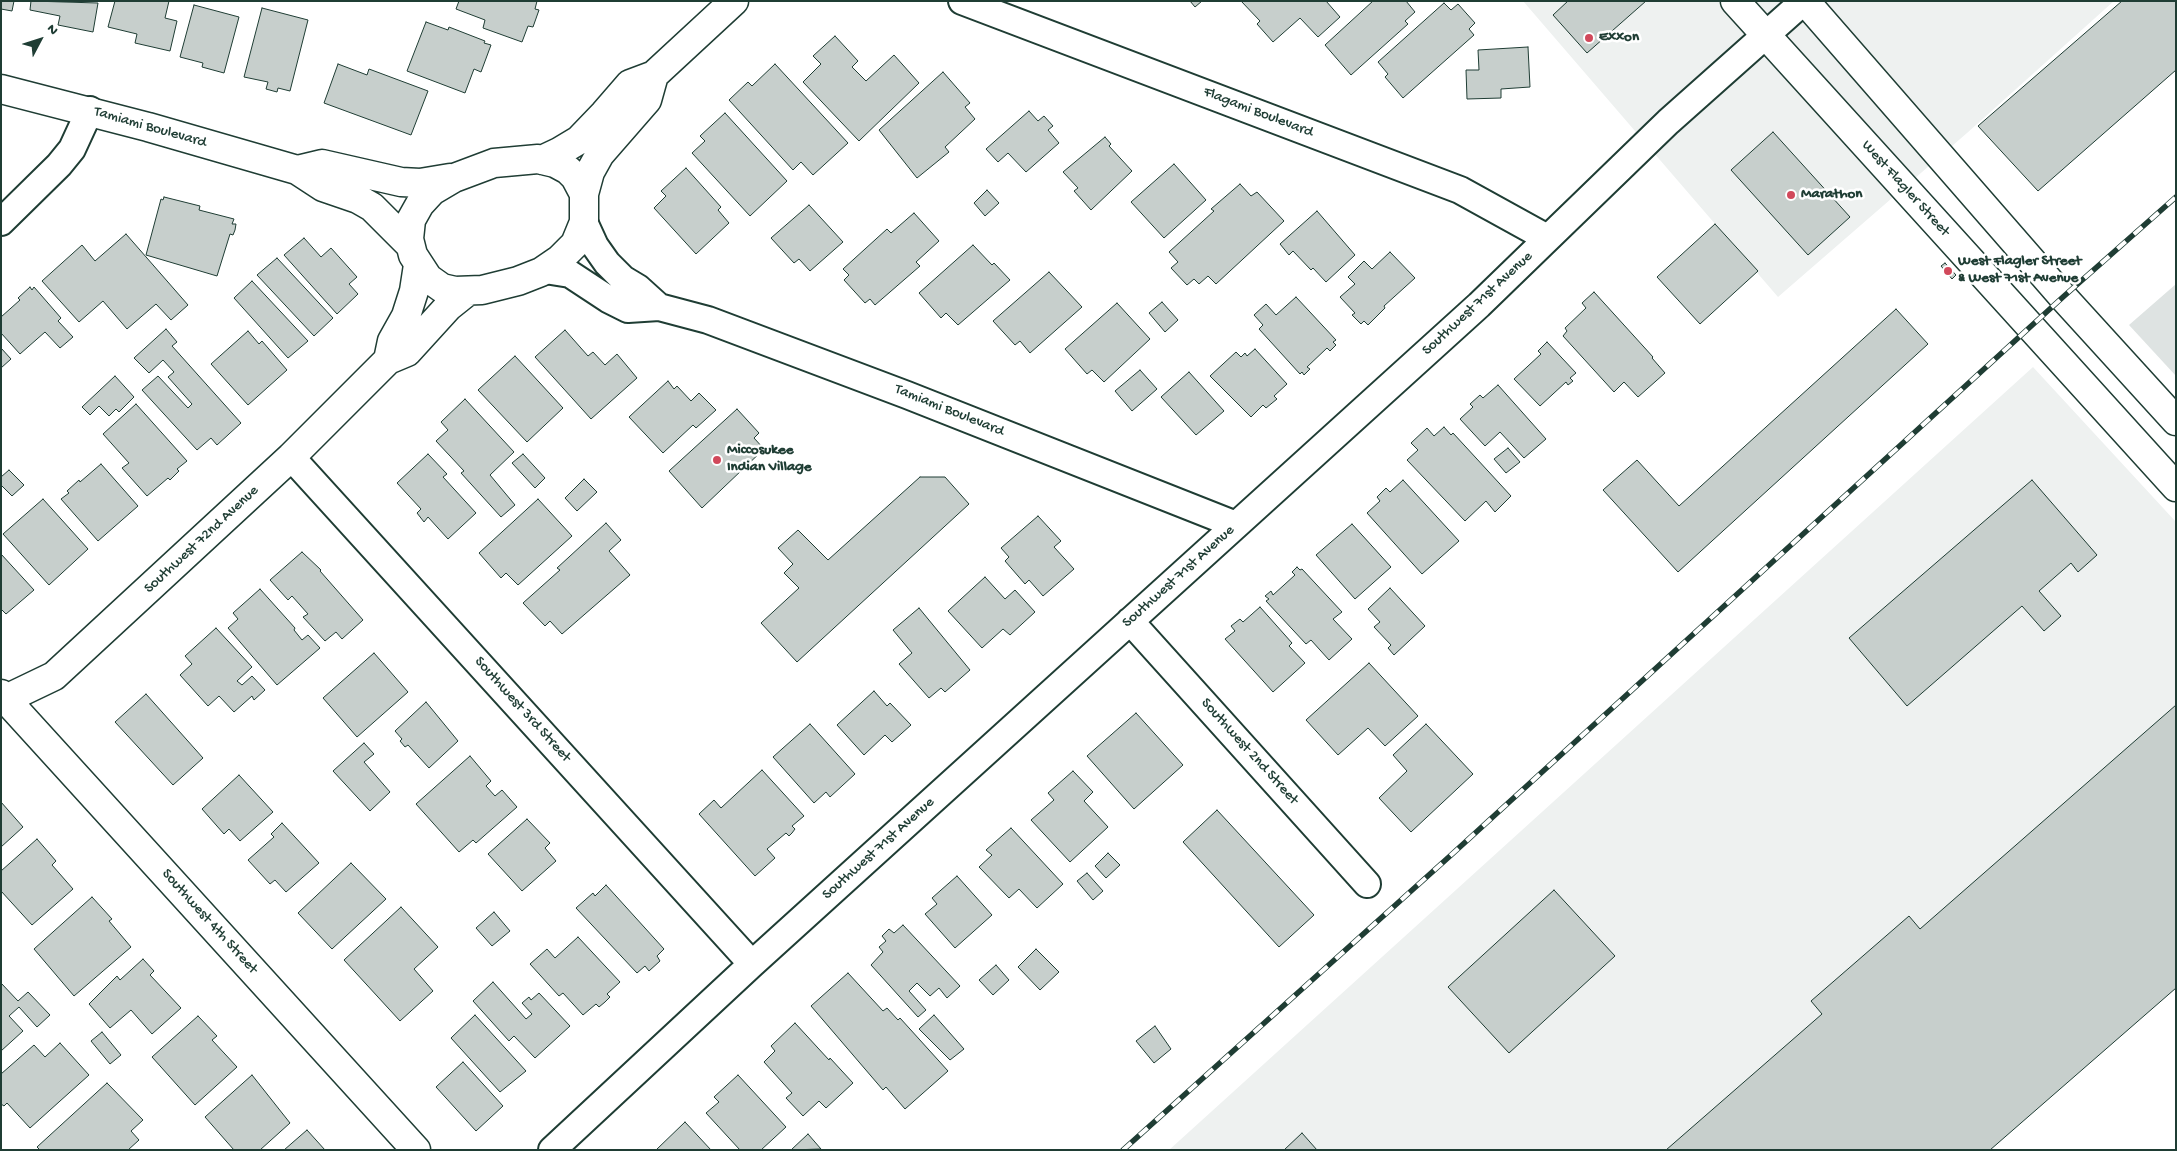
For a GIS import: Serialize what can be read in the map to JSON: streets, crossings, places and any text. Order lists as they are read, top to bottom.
{
  "streets": {
    "street": [
      "Flagami Boulevard",
      "Tamiami Boulevard",
      "West Flagler Street",
      "Southwest 71st Avenue",
      "Southwest 72nd Avenue",
      "Southwest 3rd Street",
      "Southwest 2nd Street",
      "Southwest 4th Street"
    ]
  },
  "crossings": [
    ["Flagami Boulevard", "Southwest 71st Avenue"],
    ["Tamiami Boulevard", "Southwest 71st Avenue"],
    ["Tamiami Boulevard", "Southwest 72nd Avenue"],
    ["West Flagler Street", "Southwest 71st Avenue"],
    ["Southwest 71st Avenue", "Southwest 3rd Street"],
    ["Southwest 71st Avenue", "Southwest 2nd Street"],
    ["Southwest 72nd Avenue", "Southwest 3rd Street"],
    ["Southwest 72nd Avenue", "Southwest 4th Street"]
  ],
  "places": [
    "Exxon",
    "Marathon",
    "West Flagler Street & West 71st Avenue",
    "Miccosukee Indian Village"
  ],
  "north": "top right"
}
